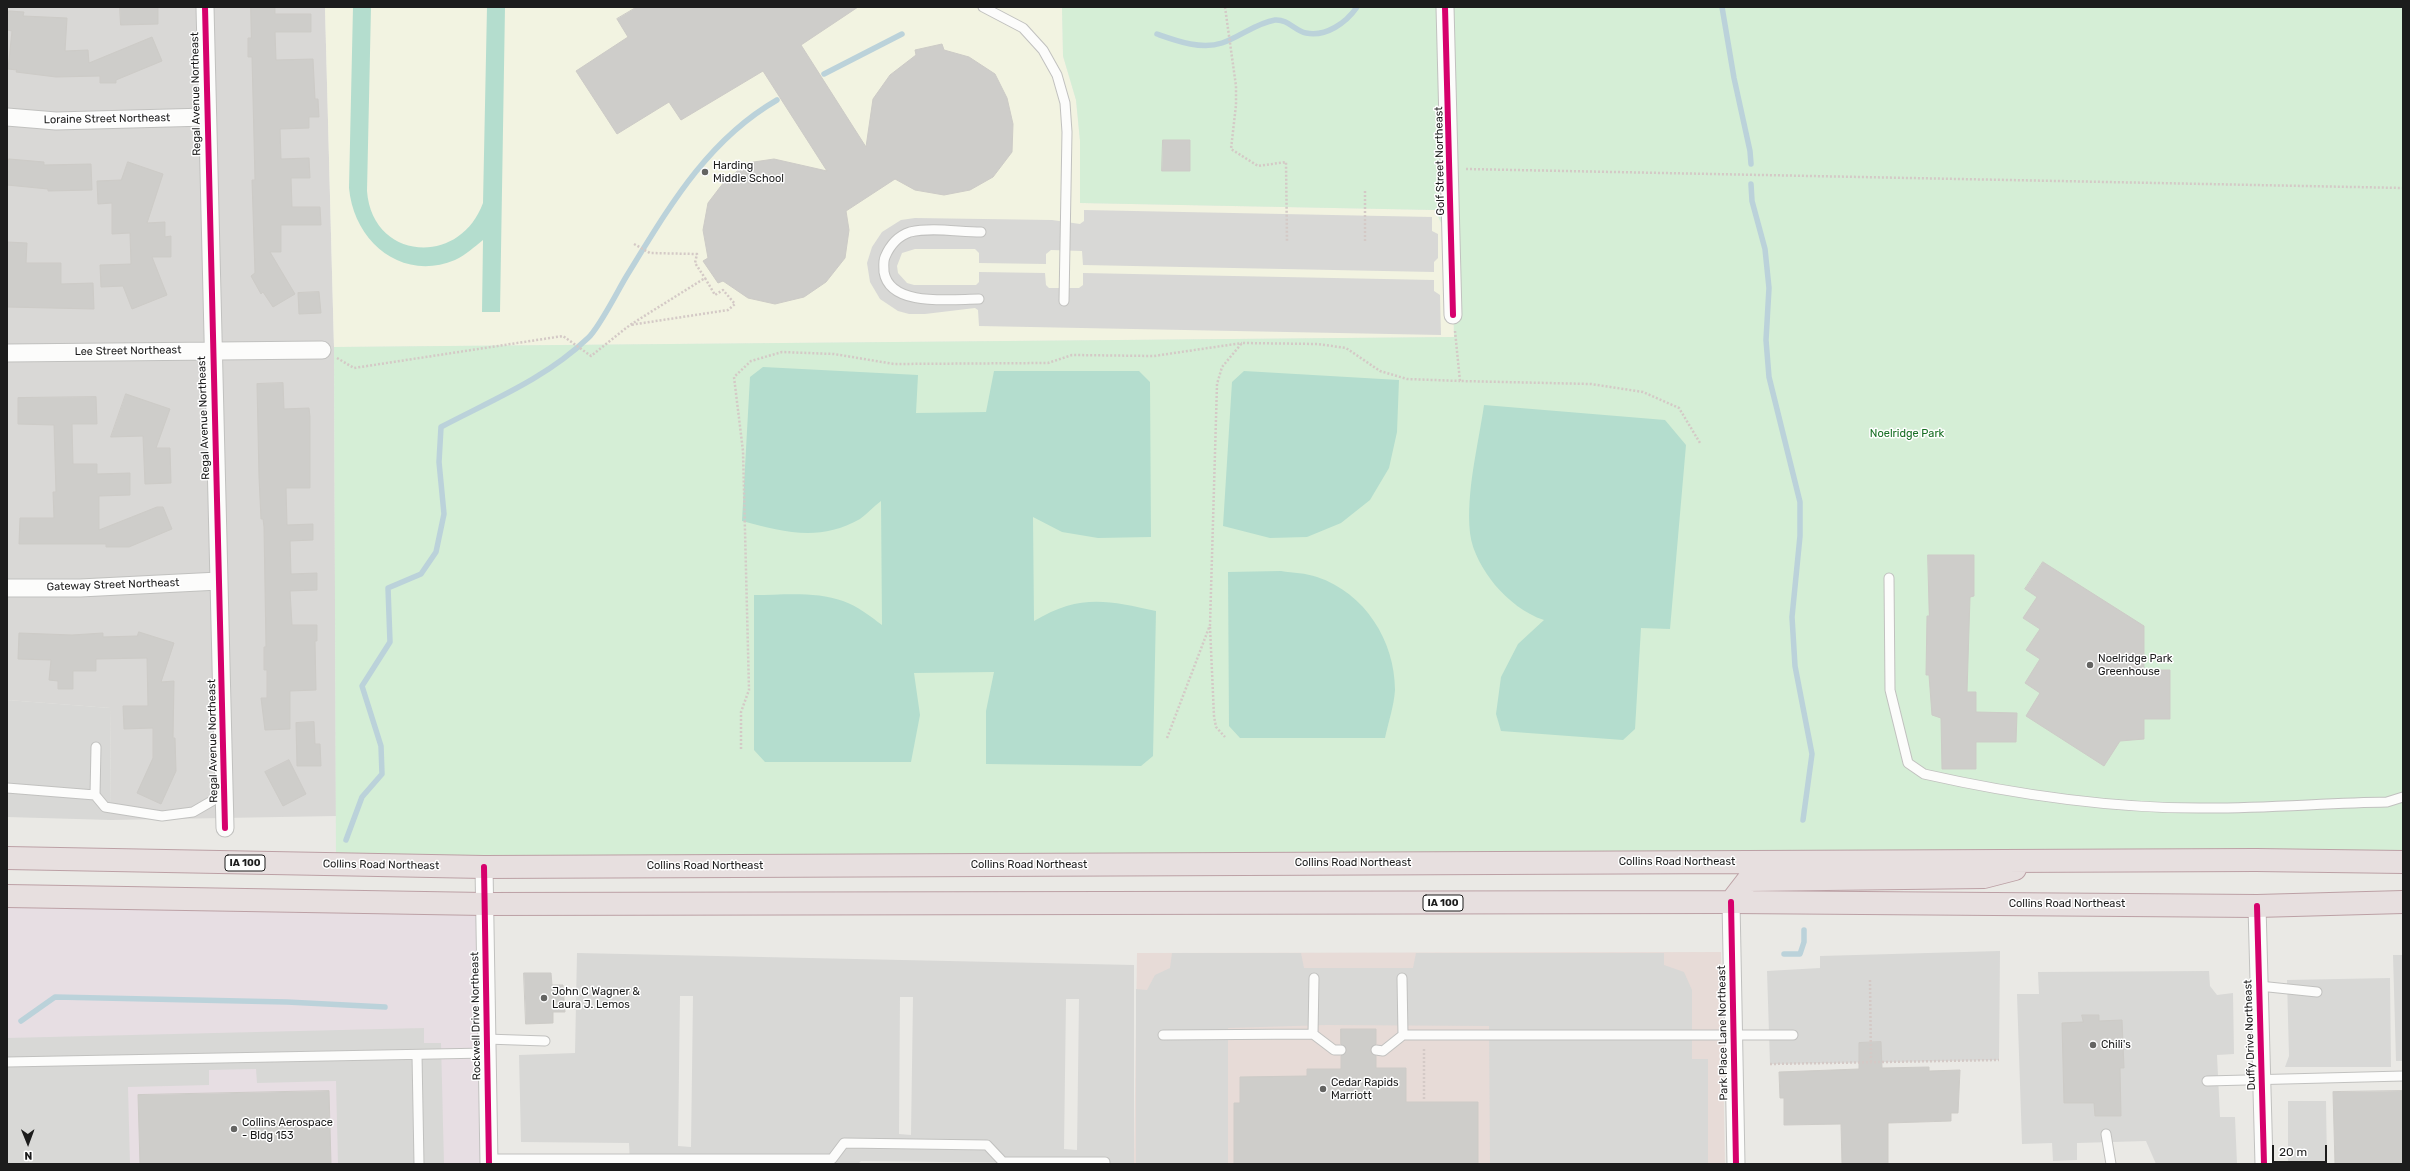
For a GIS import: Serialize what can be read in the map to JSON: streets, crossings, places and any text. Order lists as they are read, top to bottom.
{
  "streets": {
    "highway": ["Collins Road Northeast", "IA 100"],
    "street": [
      "Regal Avenue Northeast",
      "Loraine Street Northeast",
      "Golf Street Northeast",
      "Lee Street Northeast",
      "Gateway Street Northeast",
      "Rockwell Drive Northeast",
      "Park Place Lane Northeast",
      "Duffy Drive Northeast"
    ]
  },
  "crossings": [
    ["Regal Avenue Northeast", "Loraine Street Northeast"],
    ["Regal Avenue Northeast", "Lee Street Northeast"],
    ["Regal Avenue Northeast", "Gateway Street Northeast"],
    ["Collins Road Northeast", "Rockwell Drive Northeast"],
    ["Collins Road Northeast", "Park Place Lane Northeast"],
    ["Collins Road Northeast", "Duffy Drive Northeast"]
  ],
  "parks": ["Noelridge Park"],
  "places": [
    "Harding Middle School",
    "Noelridge Park Greenhouse",
    "John C Wagner & Laura J. Lemos",
    "Chili's",
    "Cedar Rapids Marriott",
    "Collins Aerospace - Bldg 153"
  ],
  "scale_bar": "20 m",
  "north": "bottom"
}
